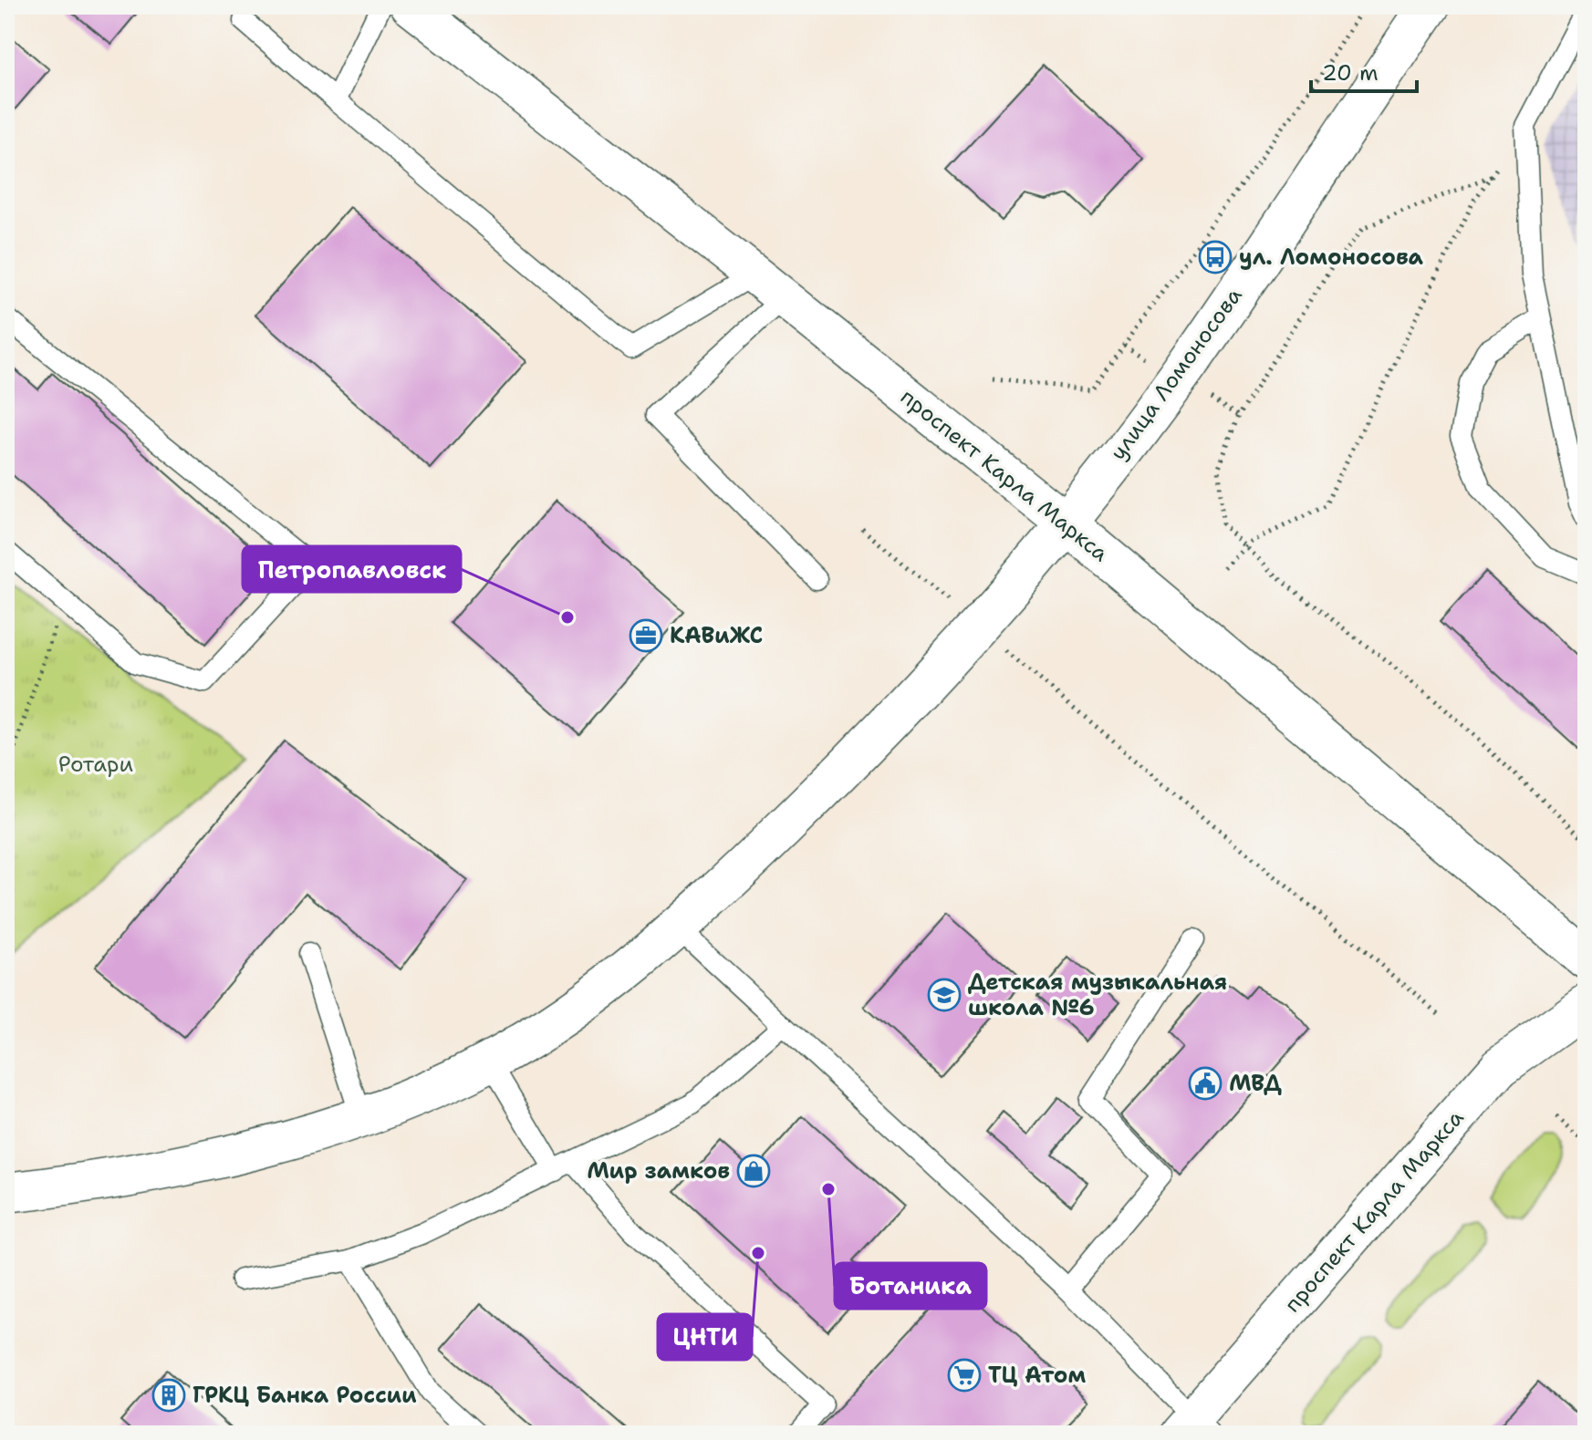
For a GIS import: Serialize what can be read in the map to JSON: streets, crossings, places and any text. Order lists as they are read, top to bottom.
{
  "streets": {
    "main road": ["улица Ломоносова", "проспект Карла Маркса"]
  },
  "crossings": [
    ["улица Ломоносова", "проспект Карла Маркса"]
  ],
  "parks": ["Ротари"],
  "places": {
    "bus stop": ["ул. Ломоносова"],
    "other": ["Петропавловск", "Ботаника", "ЦНТИ"],
    "office": ["КАВиЖС"],
    "school or university": ["Детская музыкальная школа №6"],
    "public building": ["МВД"],
    "shop": ["Мир замков"],
    "supermarket": ["ТЦ Атом"],
    "building": ["ГРКЦ Банка России"]
  },
  "scale_bar": "20 m"
}
